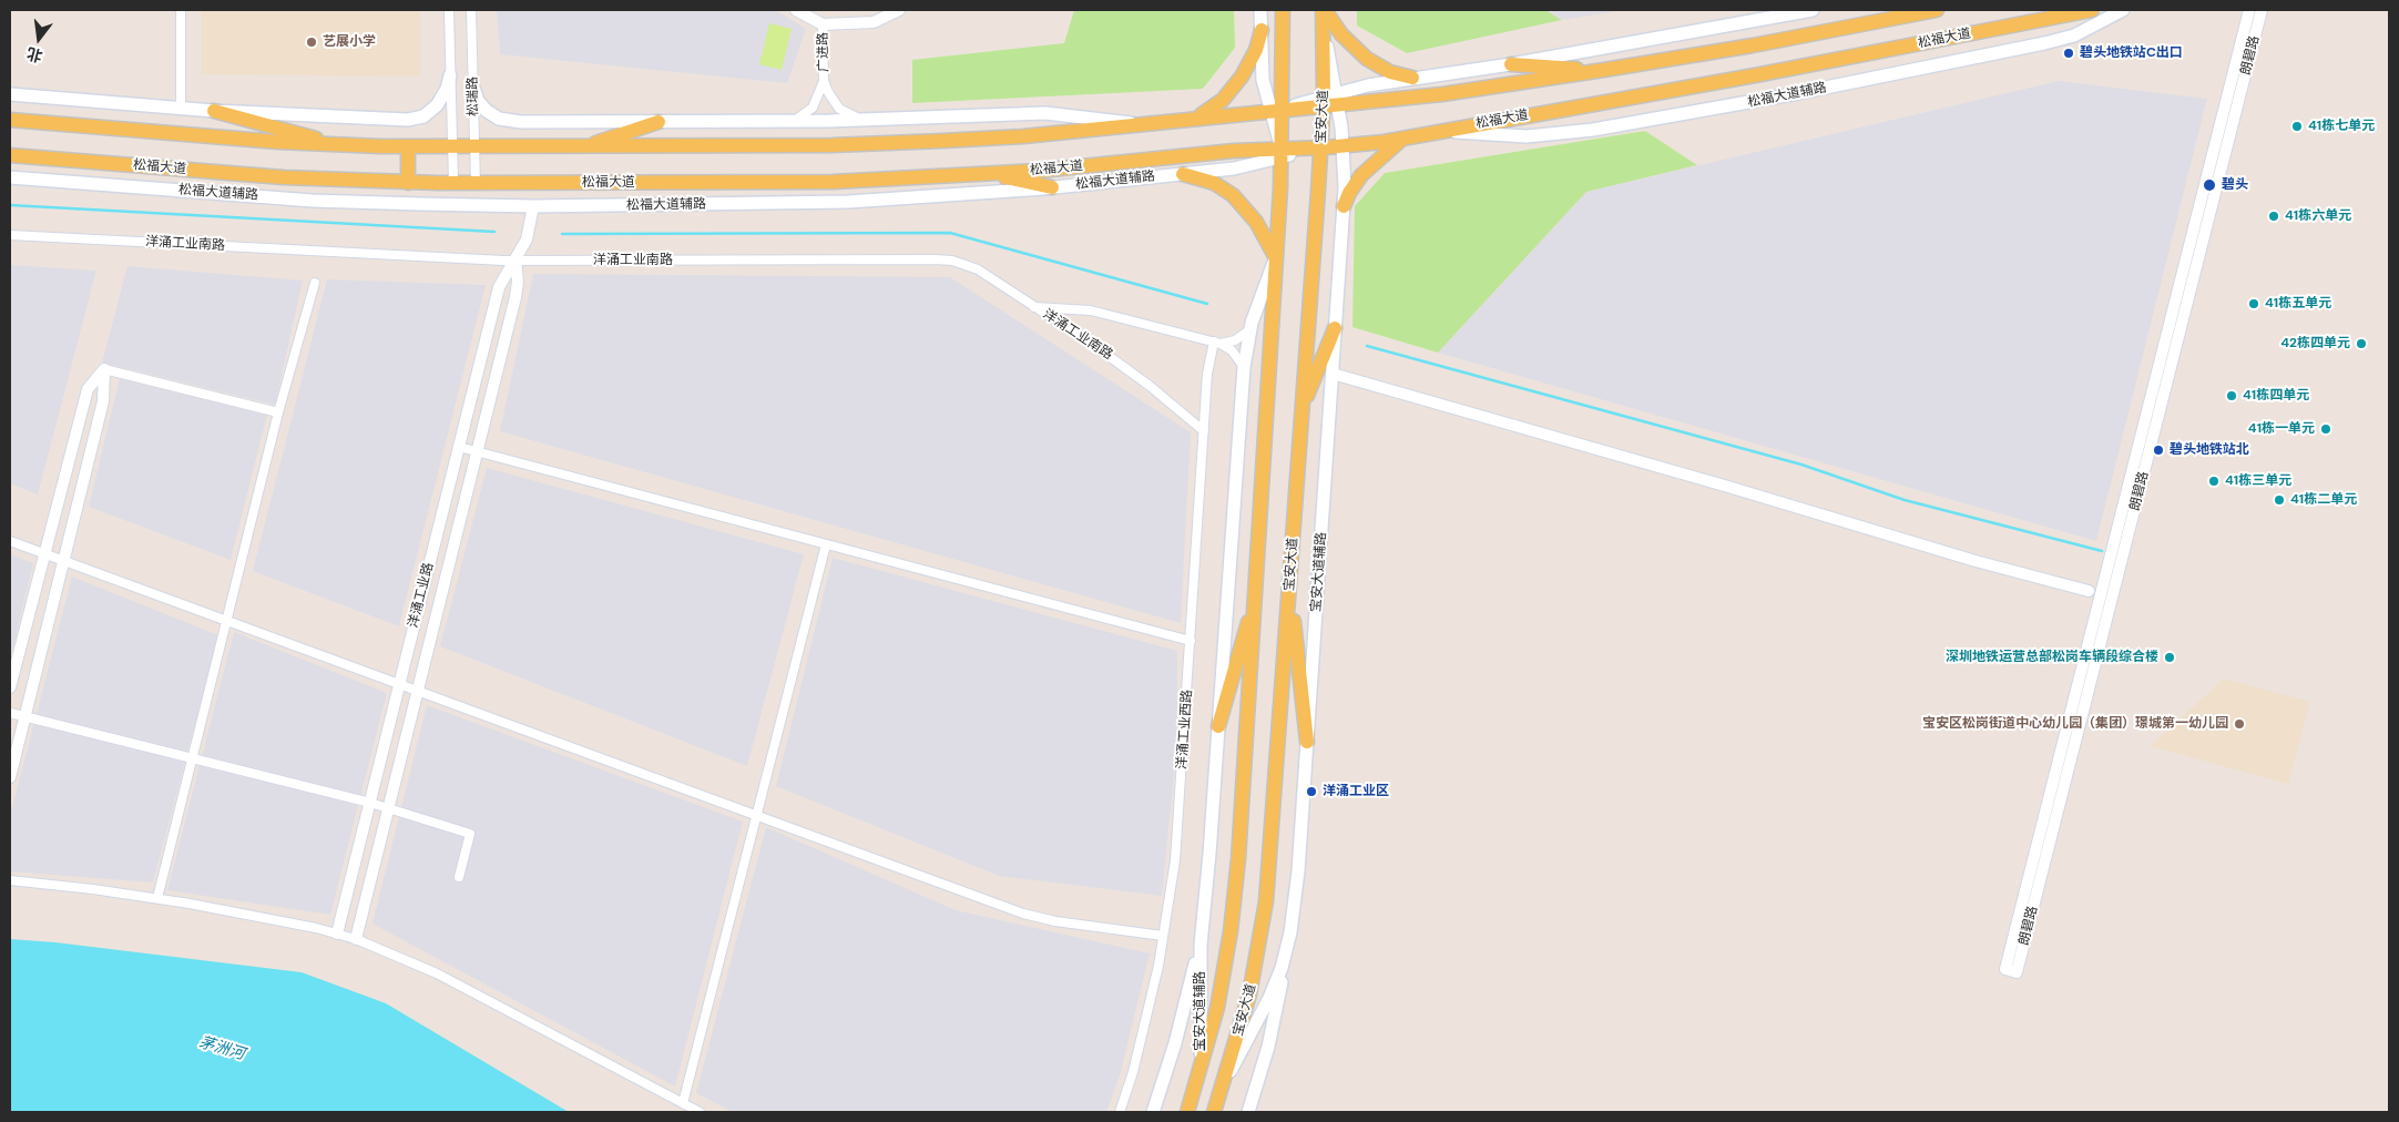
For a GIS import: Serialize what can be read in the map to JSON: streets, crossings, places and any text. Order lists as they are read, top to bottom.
{
  "streets": {
    "main road": [
      "松福大道",
      "松福大道辅路",
      "宝安大道",
      "宝安大道辅路"
    ],
    "street": [
      "广进路",
      "朗碧路",
      "松瑞路",
      "洋涌工业南路",
      "洋涌工业路",
      "洋涌工业西路"
    ]
  },
  "crossings": [
    ["松福大道", "松福大道辅路"],
    ["松福大道", "松瑞路"],
    ["松福大道", "宝安大道"],
    ["松福大道", "宝安大道辅路"],
    ["松福大道辅路", "宝安大道"],
    ["松福大道辅路", "洋涌工业路"],
    ["宝安大道", "宝安大道辅路"],
    ["洋涌工业南路", "洋涌工业路"],
    ["洋涌工业南路", "洋涌工业西路"]
  ],
  "water": ["茅洲河"],
  "places": [
    "艺展小学",
    "碧头地铁站C出口",
    "41栋七单元",
    "碧头",
    "41栋六单元",
    "41栋五单元",
    "42栋四单元",
    "41栋四单元",
    "41栋一单元",
    "碧头地铁站北",
    "41栋三单元",
    "41栋二单元",
    "深圳地铁运营总部松岗车辆段综合楼",
    "宝安区松岗街道中心幼儿园（集团）璟城第一幼儿园",
    "洋涌工业区"
  ],
  "north": "bottom"
}
